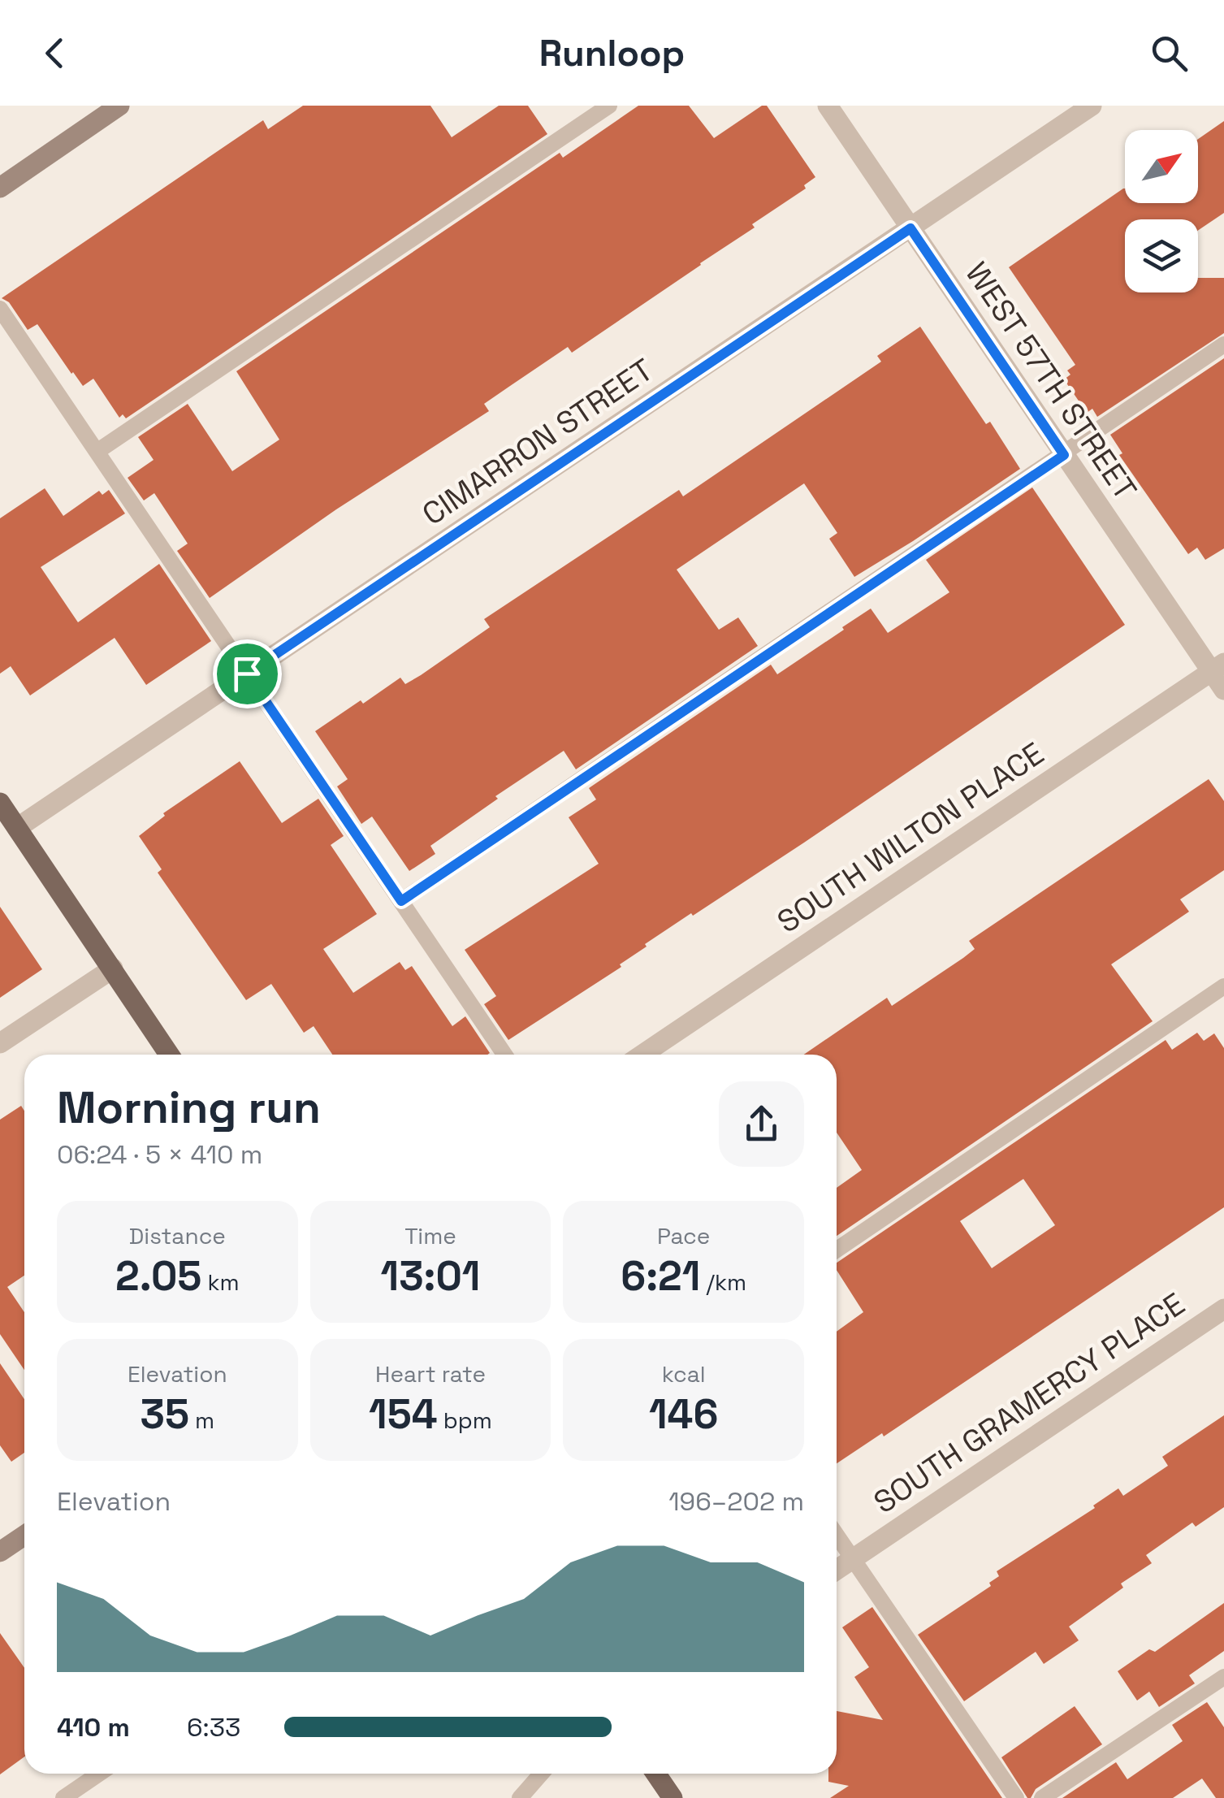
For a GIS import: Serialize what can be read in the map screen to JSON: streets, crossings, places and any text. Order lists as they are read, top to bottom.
{
  "streets": {
    "street": [
      "WEST 57TH STREET",
      "CIMARRON STREET",
      "SOUTH WILTON PLACE",
      "SOUTH GRAMERCY PLACE"
    ]
  },
  "crossings": [
    ["WEST 57TH STREET", "CIMARRON STREET"],
    ["WEST 57TH STREET", "SOUTH WILTON PLACE"]
  ],
  "north": "top right",
  "page": {
    "header": "Runloop",
    "heading": ["Morning run", "06:24 · 5 × 410 m"],
    "stats": [
      ["Distance", "2.05 km"],
      ["Time", "13:01"],
      ["Pace", "6:21 /km"],
      ["Elevation", "35 m"],
      ["Heart rate", "154 bpm"],
      ["kcal", "146"]
    ],
    "chart": ["Elevation", "196–202 m"],
    "list": [
      {
        "name": "410 m",
        "note": "6:33"
      }
    ]
  }
}
